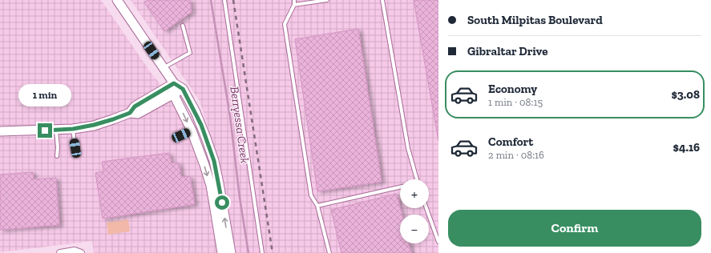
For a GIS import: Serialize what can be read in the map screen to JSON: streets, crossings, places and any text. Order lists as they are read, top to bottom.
{
  "water": ["Berryessa Creek"],
  "page": {
    "banner": ["South Milpitas Boulevard", "Gibraltar Drive"],
    "list": [
      {
        "name": "Economy",
        "note": "1 min · 08:15",
        "value": "$3.08"
      },
      {
        "name": "Comfort",
        "note": "2 min · 08:16",
        "value": "$4.16"
      }
    ],
    "bubble": "1 min",
    "map_buttons": ["+", "−"],
    "buttons": "Confirm"
  }
}
